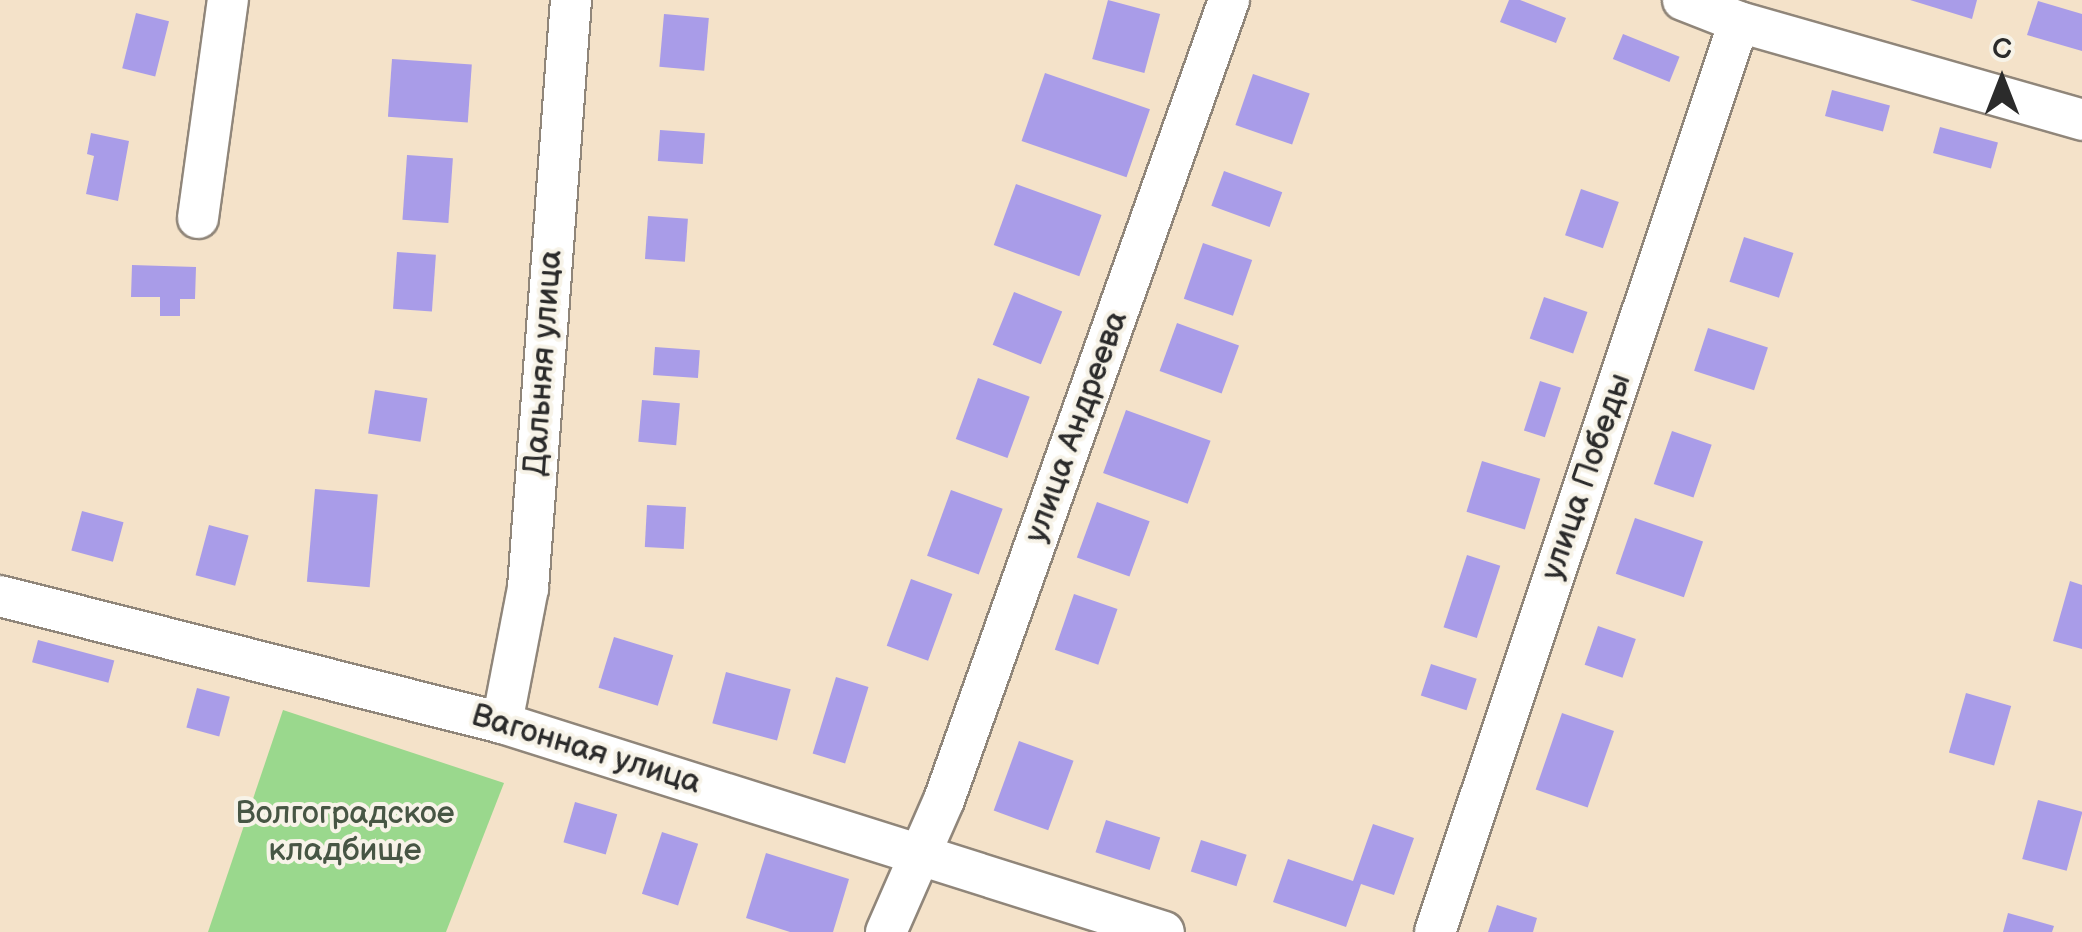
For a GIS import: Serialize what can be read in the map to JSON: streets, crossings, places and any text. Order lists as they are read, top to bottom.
{
  "streets": {
    "street": [
      "Дальняя улица",
      "улица Андреева",
      "улица Победы",
      "Вагонная улица"
    ]
  },
  "crossings": [
    ["Дальняя улица", "Вагонная улица"],
    ["улица Андреева", "Вагонная улица"]
  ],
  "parks": ["Волгоградское кладбище"],
  "north": "top"
}
